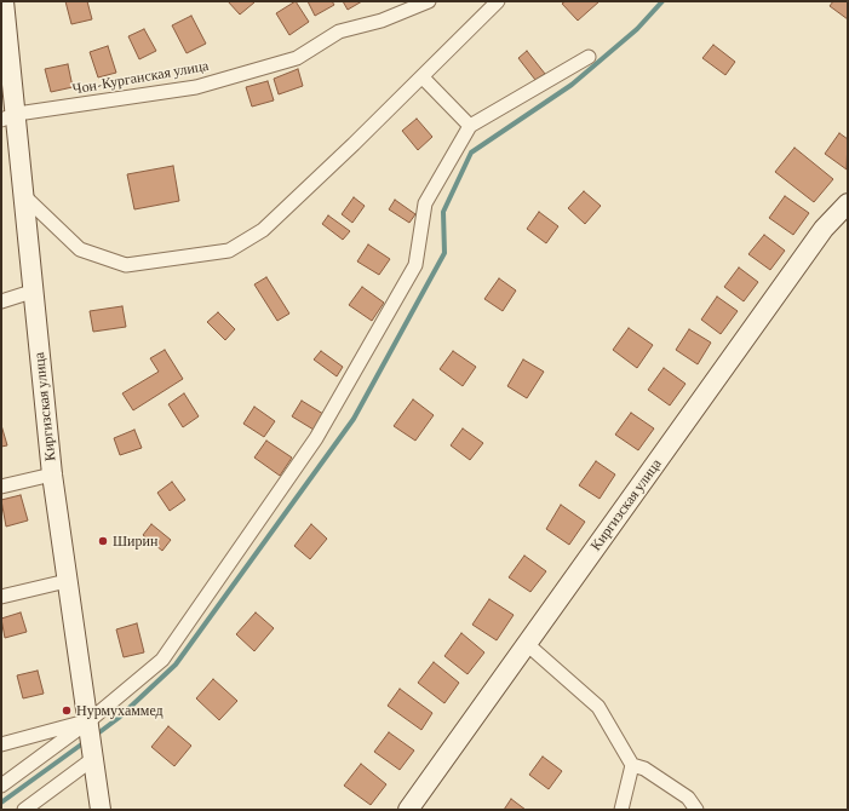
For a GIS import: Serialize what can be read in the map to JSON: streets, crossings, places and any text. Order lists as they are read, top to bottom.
{
  "streets": {
    "street": ["Чон-Курганская улица", "Киргизская улица"]
  },
  "crossings": [
    ["Чон-Курганская улица", "Киргизская улица"]
  ],
  "places": ["Ширин", "Нурмухаммед"]
}
